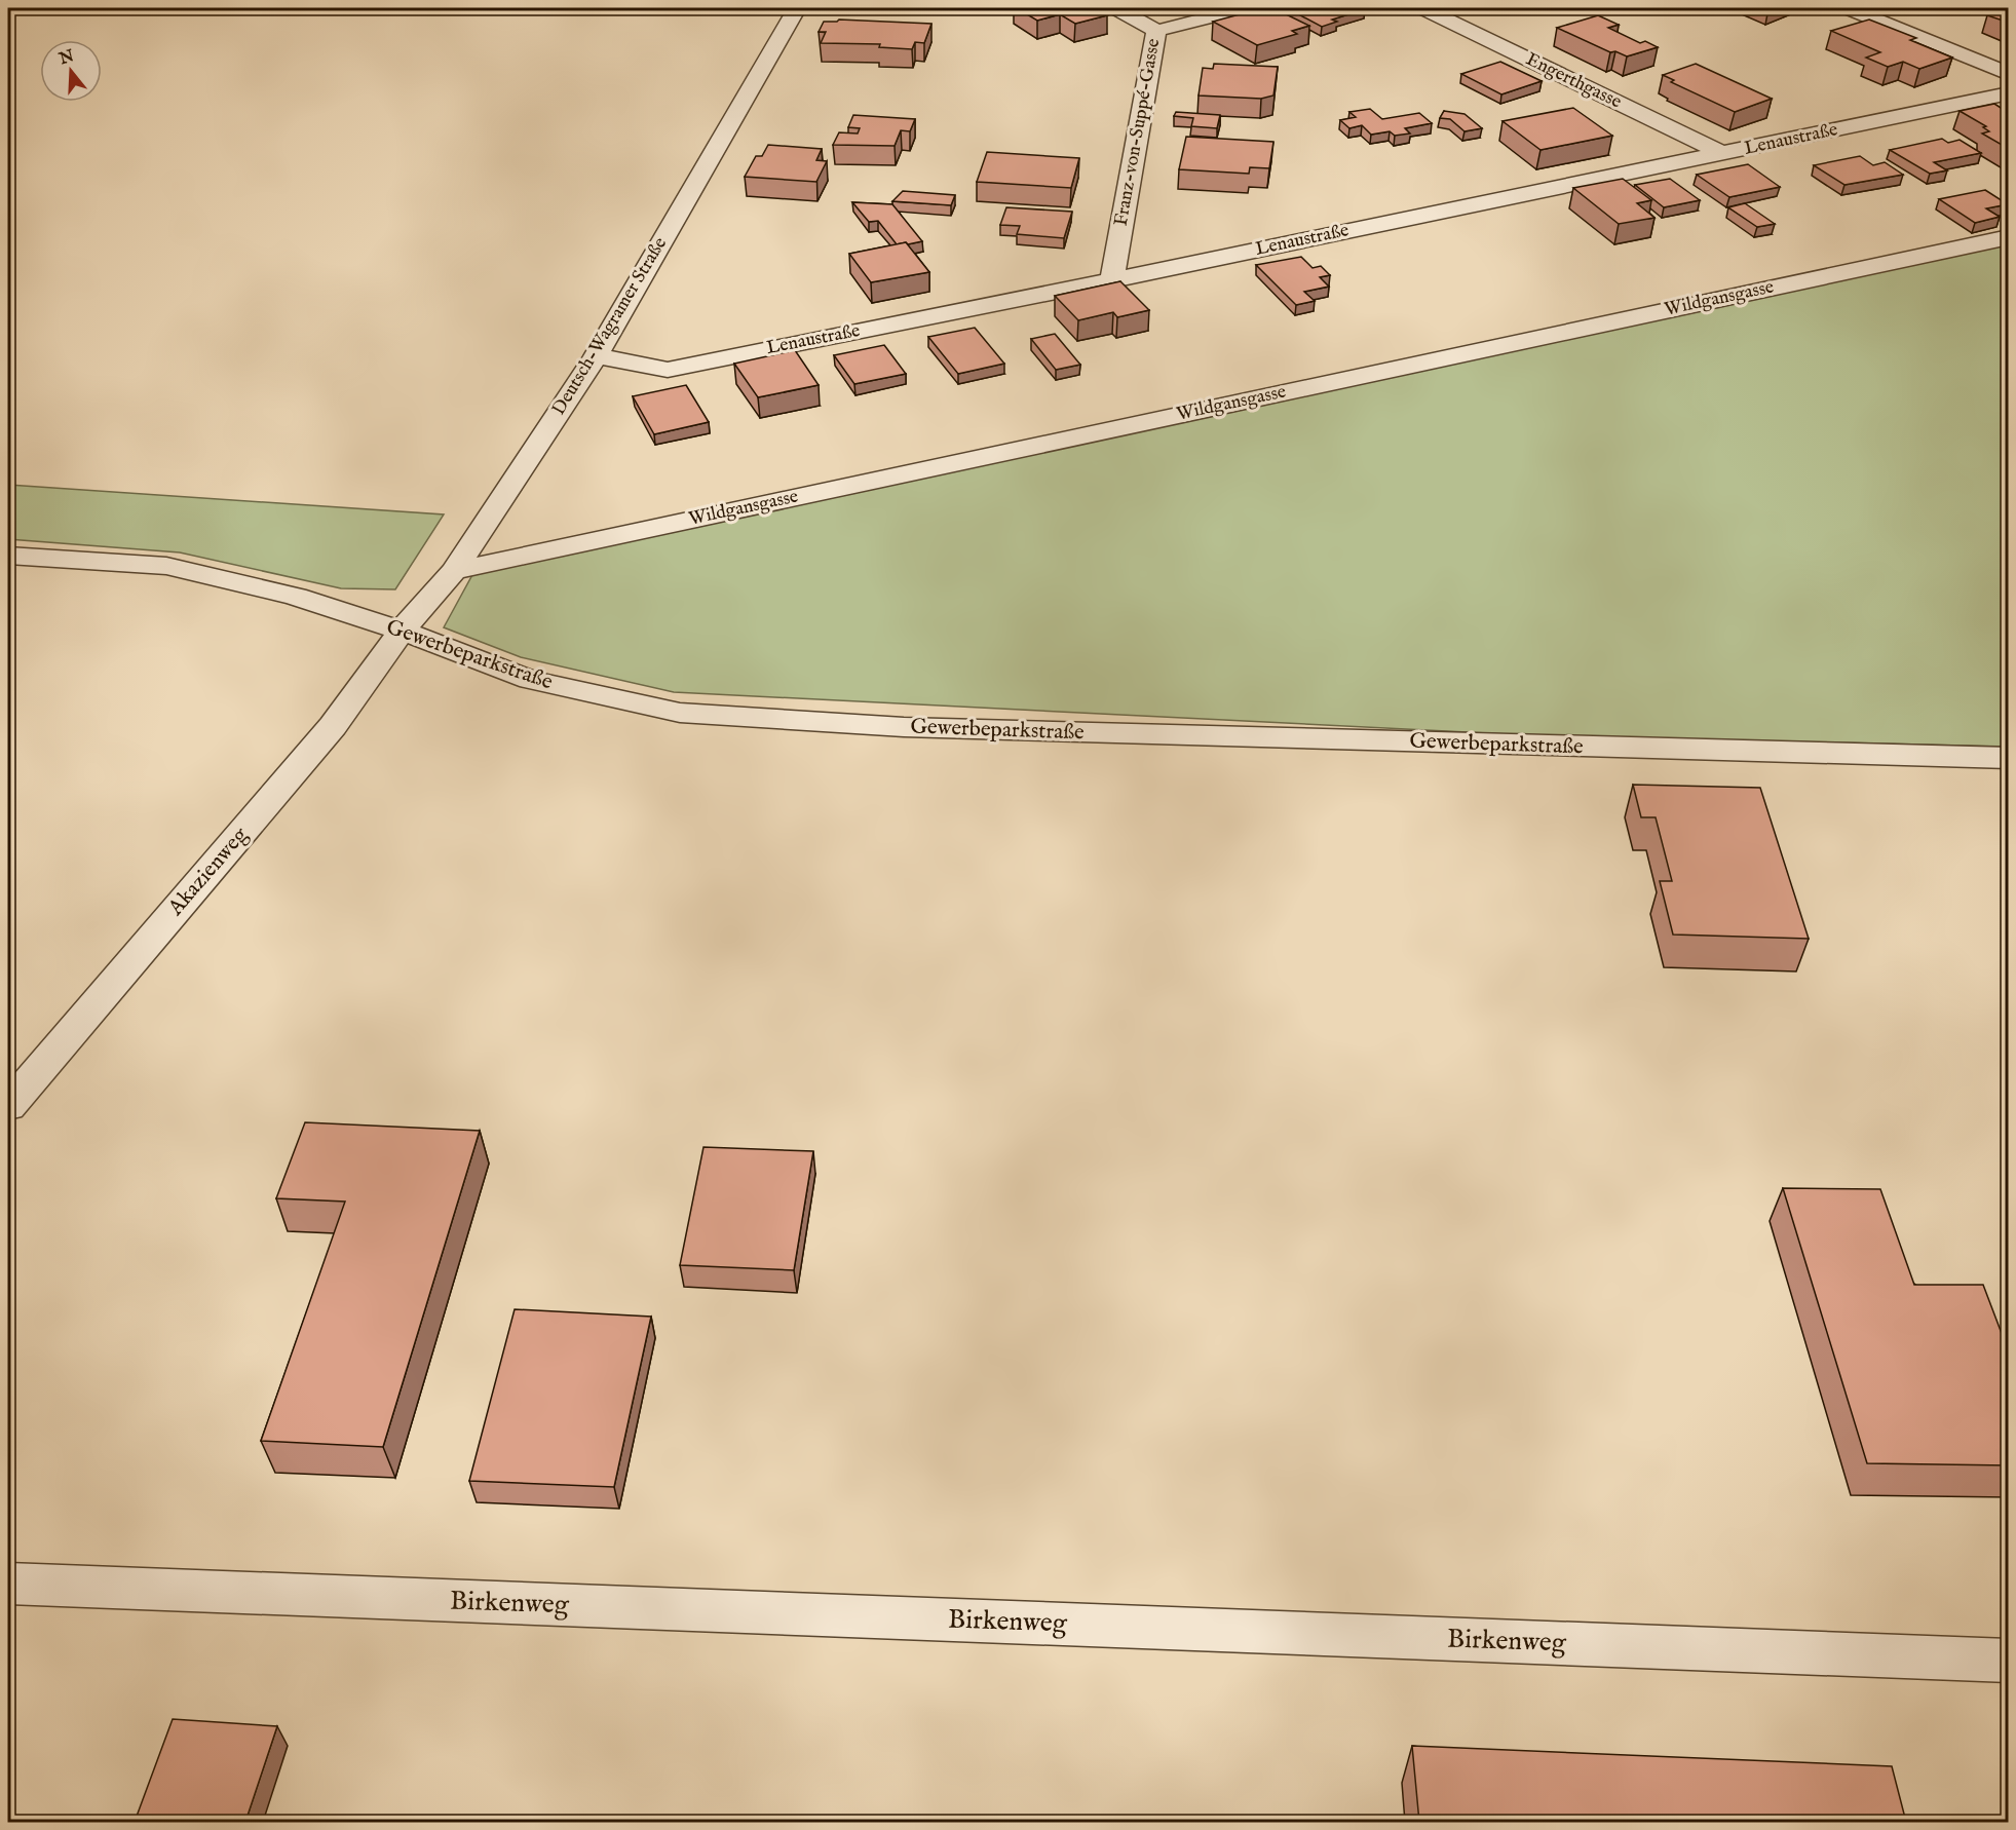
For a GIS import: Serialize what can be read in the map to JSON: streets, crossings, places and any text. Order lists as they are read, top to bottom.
{
  "streets": {
    "street": [
      "Engerthgasse",
      "Franz-von-Suppé-Gasse",
      "Lenaustraße",
      "Wildgansgasse",
      "Deutsch-Wagramer Straße",
      "Gewerbeparkstraße",
      "Akazienweg",
      "Birkenweg"
    ]
  },
  "crossings": [
    ["Engerthgasse", "Lenaustraße"],
    ["Franz-von-Suppé-Gasse", "Lenaustraße"],
    ["Lenaustraße", "Deutsch-Wagramer Straße"],
    ["Wildgansgasse", "Deutsch-Wagramer Straße"],
    ["Deutsch-Wagramer Straße", "Gewerbeparkstraße"],
    ["Deutsch-Wagramer Straße", "Akazienweg"],
    ["Gewerbeparkstraße", "Akazienweg"]
  ],
  "north": "top"
}
